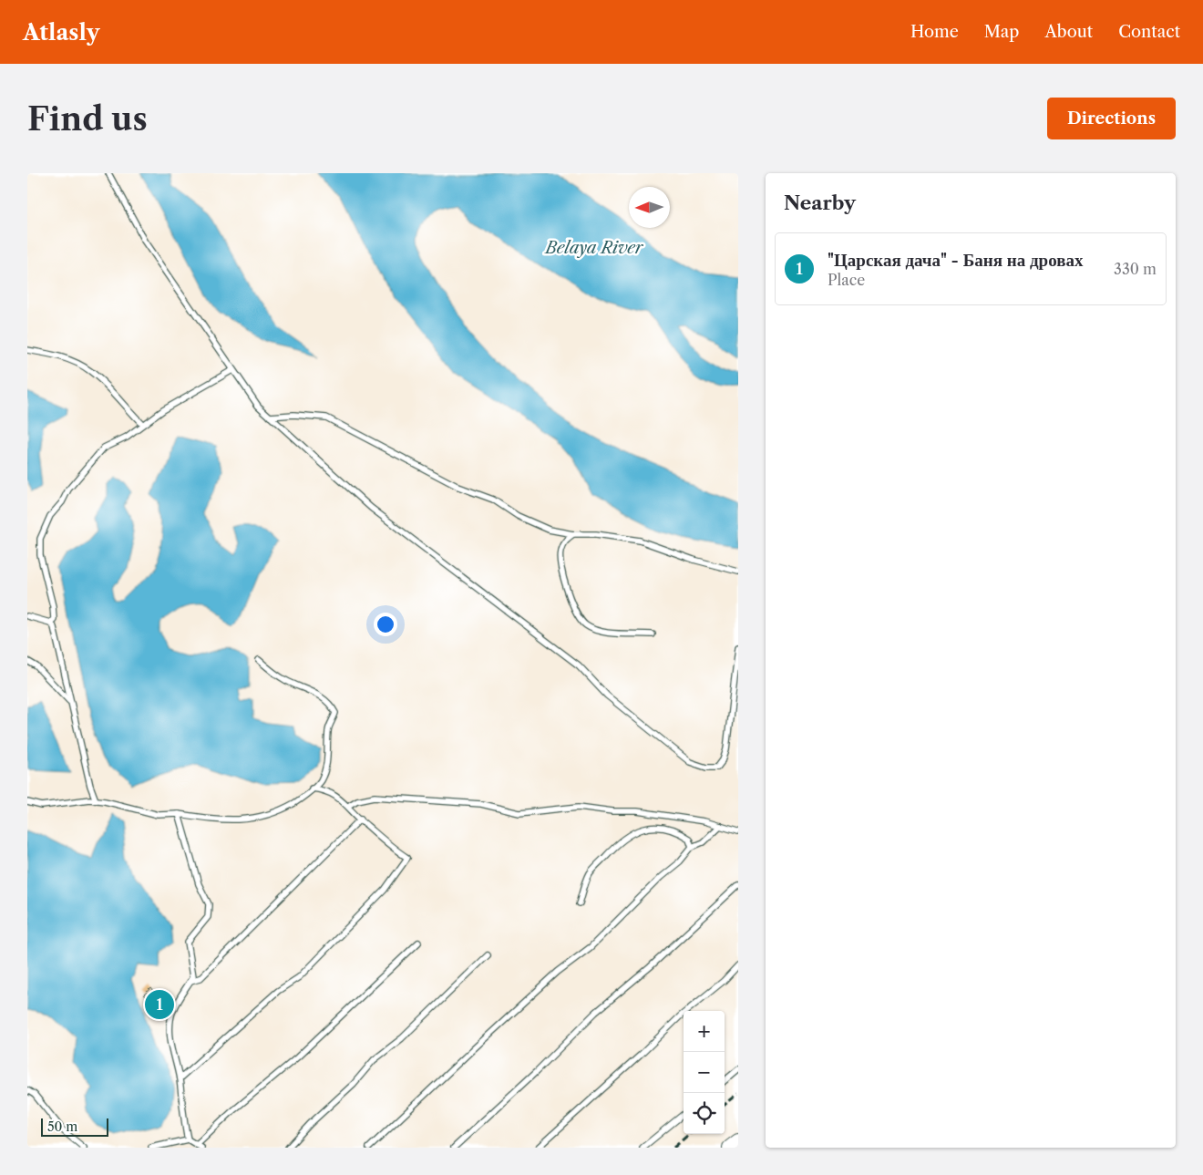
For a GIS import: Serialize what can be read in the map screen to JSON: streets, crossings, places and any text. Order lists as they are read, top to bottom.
{
  "water": ["Belaya River"],
  "scale_bar": "50 m",
  "north": "left",
  "page": {
    "header": "Atlasly",
    "nav": [
      "Home",
      "Map",
      "About",
      "Contact"
    ],
    "buttons": "Directions",
    "title": "Find us",
    "heading": "Nearby",
    "list": [
      {
        "mark": "1",
        "name": "\"Царская дача\" - Баня на дровах",
        "note": "Place",
        "value": "330 m"
      }
    ],
    "pins": "1",
    "map_buttons": ["+", "−"],
    "scale": "50 m"
  }
}
